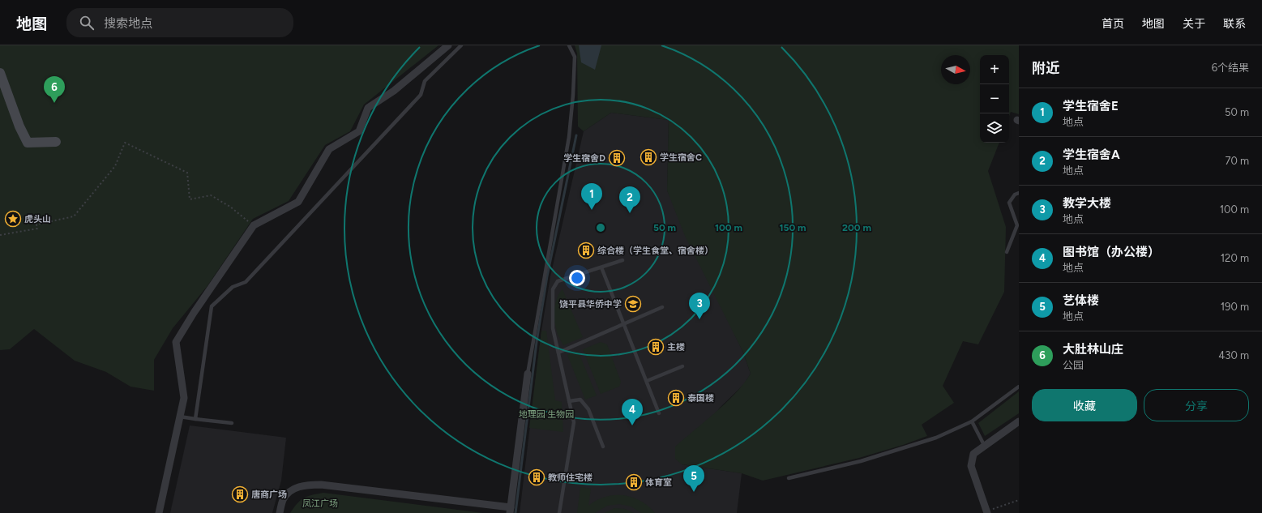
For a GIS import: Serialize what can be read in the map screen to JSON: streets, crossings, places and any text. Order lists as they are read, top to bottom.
{
  "parks": ["地理园 生物园", "凤江广场"],
  "places": {
    "building": [
      "学生宿舍C",
      "学生宿舍D",
      "综合楼（学生食堂、宿舍楼）",
      "主楼",
      "泰国楼",
      "教师住宅楼",
      "体育室",
      "唐商广场"
    ],
    "place": ["虎头山"],
    "school or university": ["饶平县华侨中学"]
  },
  "north": "right",
  "page": {
    "header": "地图",
    "search": "搜索地点",
    "nav": [
      "首页",
      "地图",
      "关于",
      "联系"
    ],
    "heading": ["附近", "6个结果"],
    "map_buttons": ["+", "−"],
    "pins": [
      "6",
      "1",
      "2",
      "3",
      "4",
      "5"
    ],
    "list": [
      {
        "mark": "1",
        "name": "学生宿舍E",
        "note": "地点",
        "value": "50 m"
      },
      {
        "mark": "2",
        "name": "学生宿舍A",
        "note": "地点",
        "value": "70 m"
      },
      {
        "mark": "3",
        "name": "教学大楼",
        "note": "地点",
        "value": "100 m"
      },
      {
        "mark": "4",
        "name": "图书馆（办公楼）",
        "note": "地点",
        "value": "120 m"
      },
      {
        "mark": "5",
        "name": "艺体楼",
        "note": "地点",
        "value": "190 m"
      },
      {
        "mark": "6",
        "name": "大肚林山庄",
        "note": "公园",
        "value": "430 m"
      }
    ],
    "buttons": ["收藏", "分享"]
  },
  "rings": [
    "50 m",
    "100 m",
    "150 m",
    "200 m"
  ]
}
